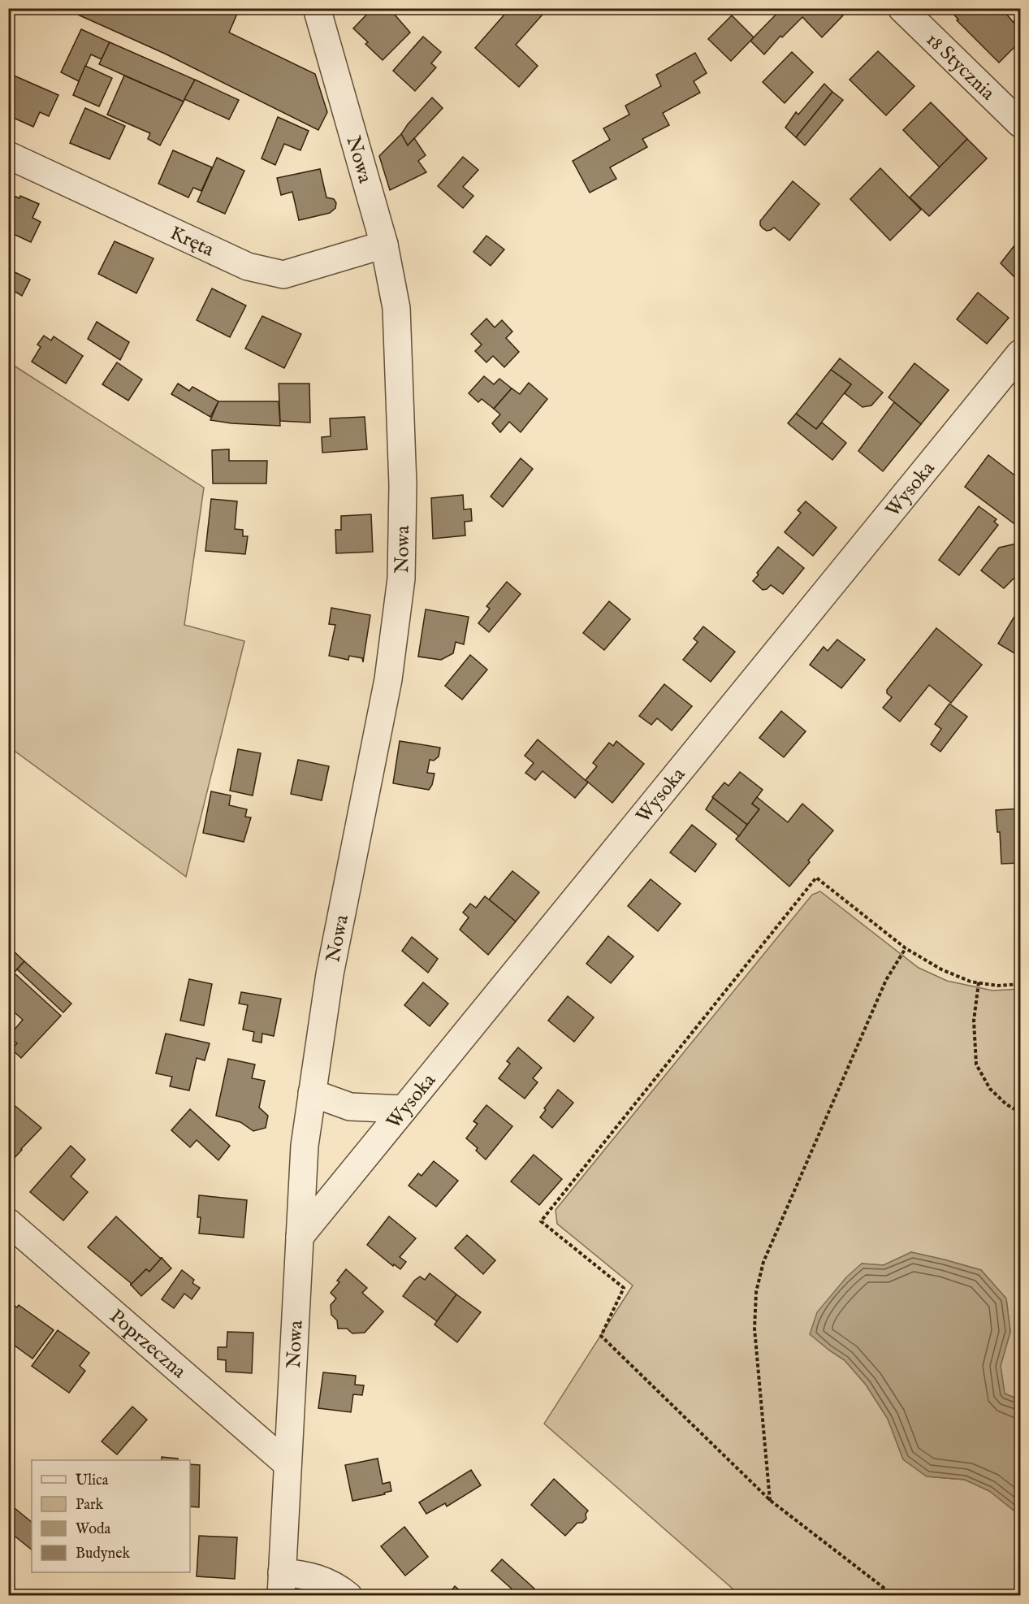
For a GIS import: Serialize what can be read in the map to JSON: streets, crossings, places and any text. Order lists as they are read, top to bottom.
{
  "streets": {
    "street": [
      "18 Stycznia",
      "Nowa",
      "Kręta",
      "Wysoka",
      "Poprzeczna"
    ]
  },
  "crossings": [
    ["Nowa", "Kręta"],
    ["Nowa", "Wysoka"],
    ["Nowa", "Poprzeczna"]
  ],
  "legend": [
    "Ulica",
    "Park",
    "Woda",
    "Budynek"
  ]
}
